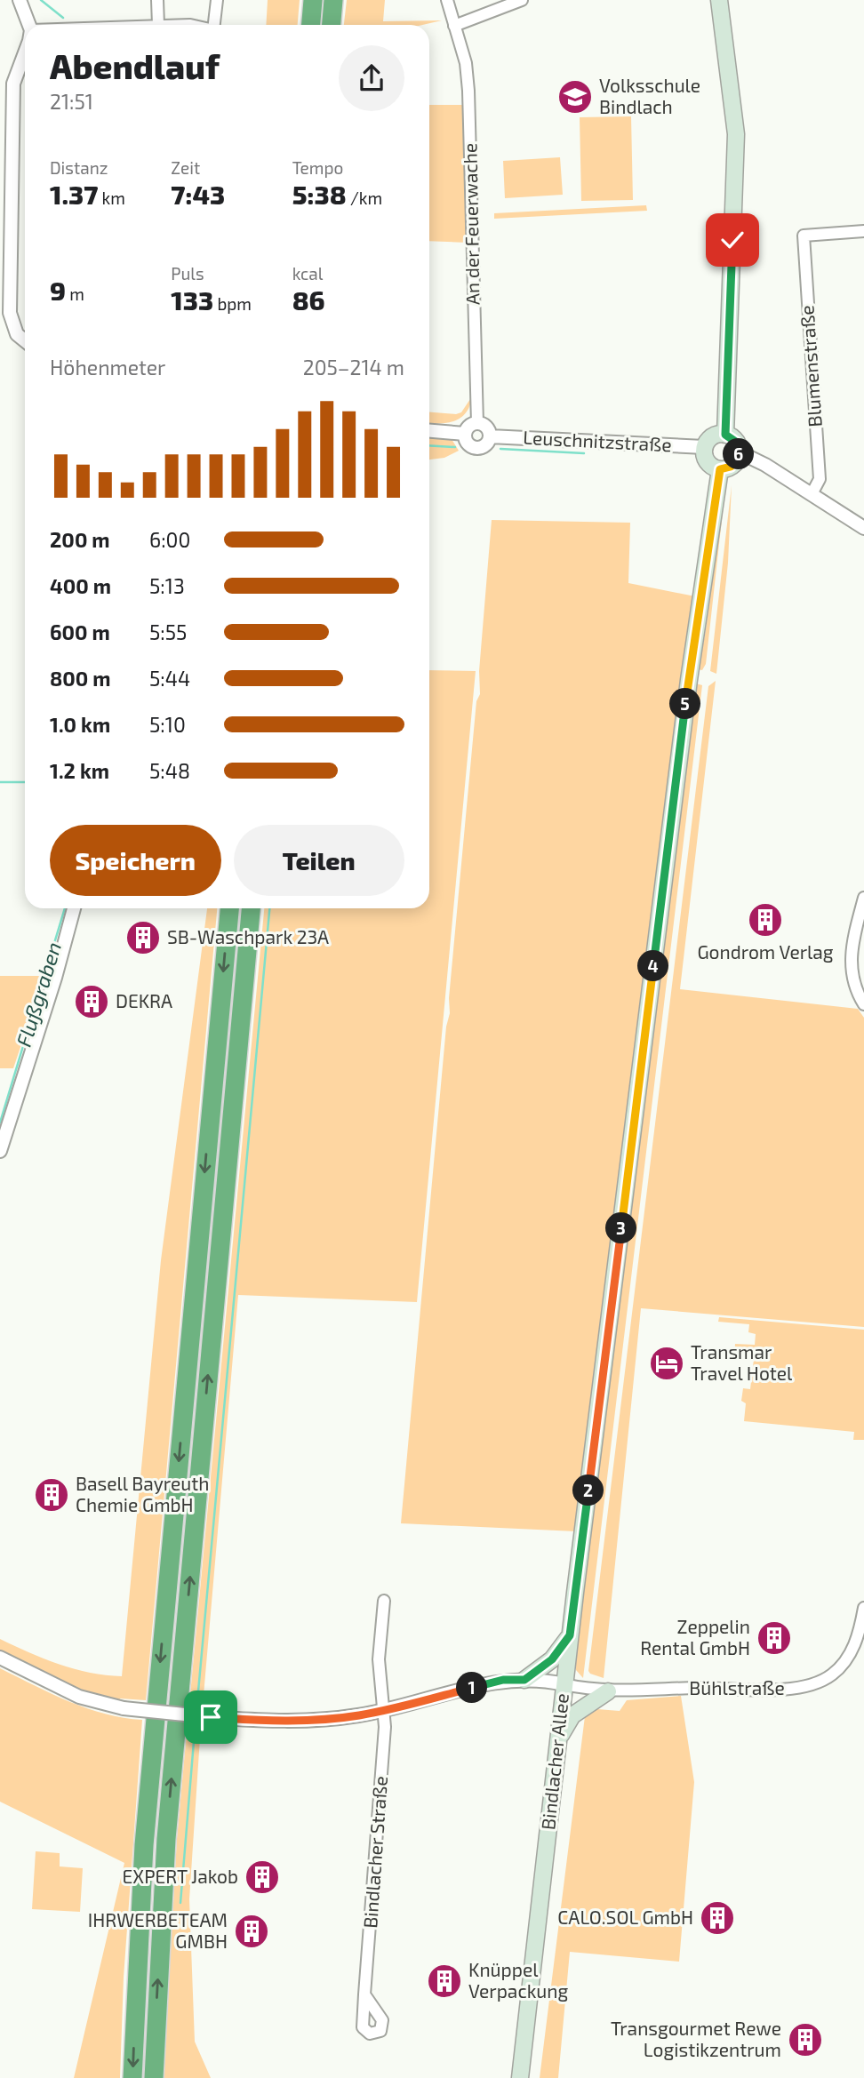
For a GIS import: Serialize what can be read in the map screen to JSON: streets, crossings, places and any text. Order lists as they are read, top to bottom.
{
  "streets": {
    "main road": ["Bindlacher Allee"],
    "street": [
      "An der Feuerwache",
      "Blumenstraße",
      "Leuschnitzstraße",
      "Bühlstraße",
      "Bindlacher Straße"
    ]
  },
  "crossings": [
    ["An der Feuerwache", "Leuschnitzstraße"],
    ["Leuschnitzstraße", "Bindlacher Allee"],
    ["Bühlstraße", "Bindlacher Allee"]
  ],
  "water": ["Flußgraben"],
  "places": {
    "school or university": ["Volksschule Bindlach"],
    "building": [
      "Gondrom Verlag",
      "SB-Waschpark 23A",
      "DEKRA",
      "Basell Bayreuth Chemie GmbH",
      "Zeppelin Rental GmbH",
      "EXPERT Jakob",
      "CALO.SOL GmbH",
      "IHRWERBETEAM GMBH",
      "Knüppel Verpackung",
      "Transgourmet Rewe Logistikzentrum"
    ],
    "hotel": ["Transmar Travel Hotel"]
  },
  "page": {
    "heading": ["Abendlauf", "21:51"],
    "stats": [
      ["Distanz", "1.37 km"],
      ["Zeit", "7:43"],
      ["Tempo", "5:38 /km"],
      ["9 m"],
      ["Puls", "133 bpm"],
      ["kcal", "86"]
    ],
    "chart": ["Höhenmeter", "205–214 m"],
    "pins": [
      "6",
      "5",
      "4",
      "3",
      "2",
      "1"
    ],
    "list": [
      {
        "name": "200 m",
        "note": "6:00"
      },
      {
        "name": "400 m",
        "note": "5:13"
      },
      {
        "name": "600 m",
        "note": "5:55"
      },
      {
        "name": "800 m",
        "note": "5:44"
      },
      {
        "name": "1.0 km",
        "note": "5:10"
      },
      {
        "name": "1.2 km",
        "note": "5:48"
      }
    ],
    "buttons": ["Speichern", "Teilen"]
  }
}
